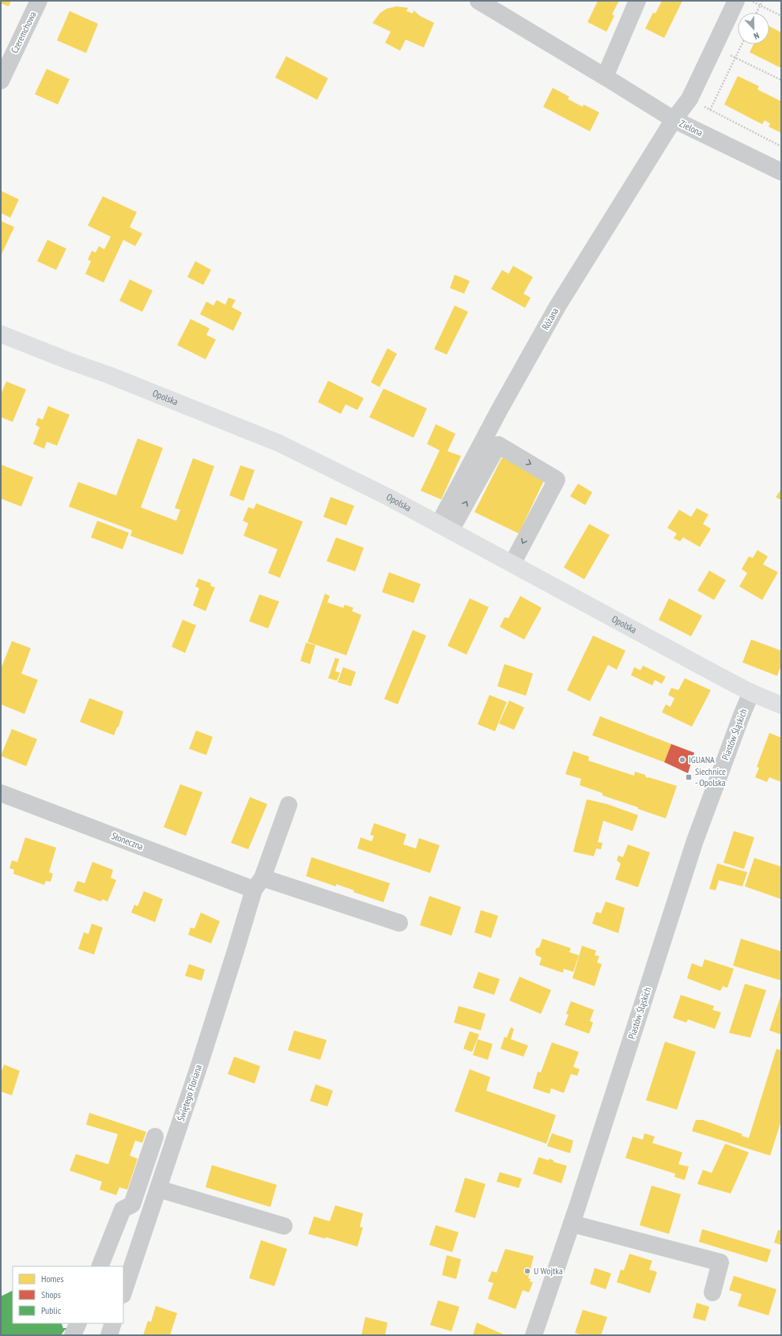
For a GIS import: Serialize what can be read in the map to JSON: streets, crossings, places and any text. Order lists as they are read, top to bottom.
{
  "streets": {
    "main road": ["Opolska"],
    "street": [
      "Czeremchowa",
      "Zielona",
      "Różana",
      "Piastów Śląskich",
      "Słoneczna",
      "Świętego Floriana"
    ]
  },
  "crossings": [
    ["Zielona", "Różana"],
    ["Różana", "Opolska"],
    ["Opolska", "Piastów Śląskich"],
    ["Słoneczna", "Świętego Floriana"]
  ],
  "places": {
    "other": ["IGUANA", "U Wojtka"],
    "transit": ["Siechnice - Opolska"]
  },
  "legend": ["Homes", "Shops", "Public"],
  "north": "bottom"
}
